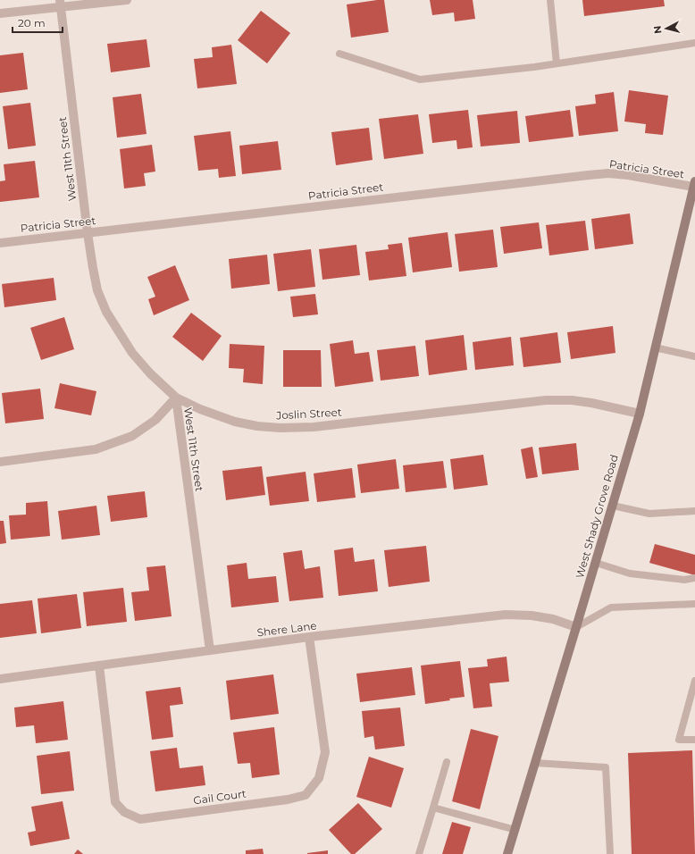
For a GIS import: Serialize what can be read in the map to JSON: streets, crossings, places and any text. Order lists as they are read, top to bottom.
{
  "streets": {
    "main road": ["West Shady Grove Road"],
    "street": [
      "West 11th Street",
      "Patricia Street",
      "Joslin Street",
      "Shere Lane",
      "Gail Court"
    ]
  },
  "crossings": [
    ["West 11th Street", "Patricia Street"],
    ["West 11th Street", "Joslin Street"],
    ["West 11th Street", "Shere Lane"],
    ["Patricia Street", "West Shady Grove Road"],
    ["Joslin Street", "West Shady Grove Road"],
    ["West Shady Grove Road", "Shere Lane"],
    ["Shere Lane", "Gail Court"]
  ],
  "scale_bar": "20 m",
  "north": "left"
}
